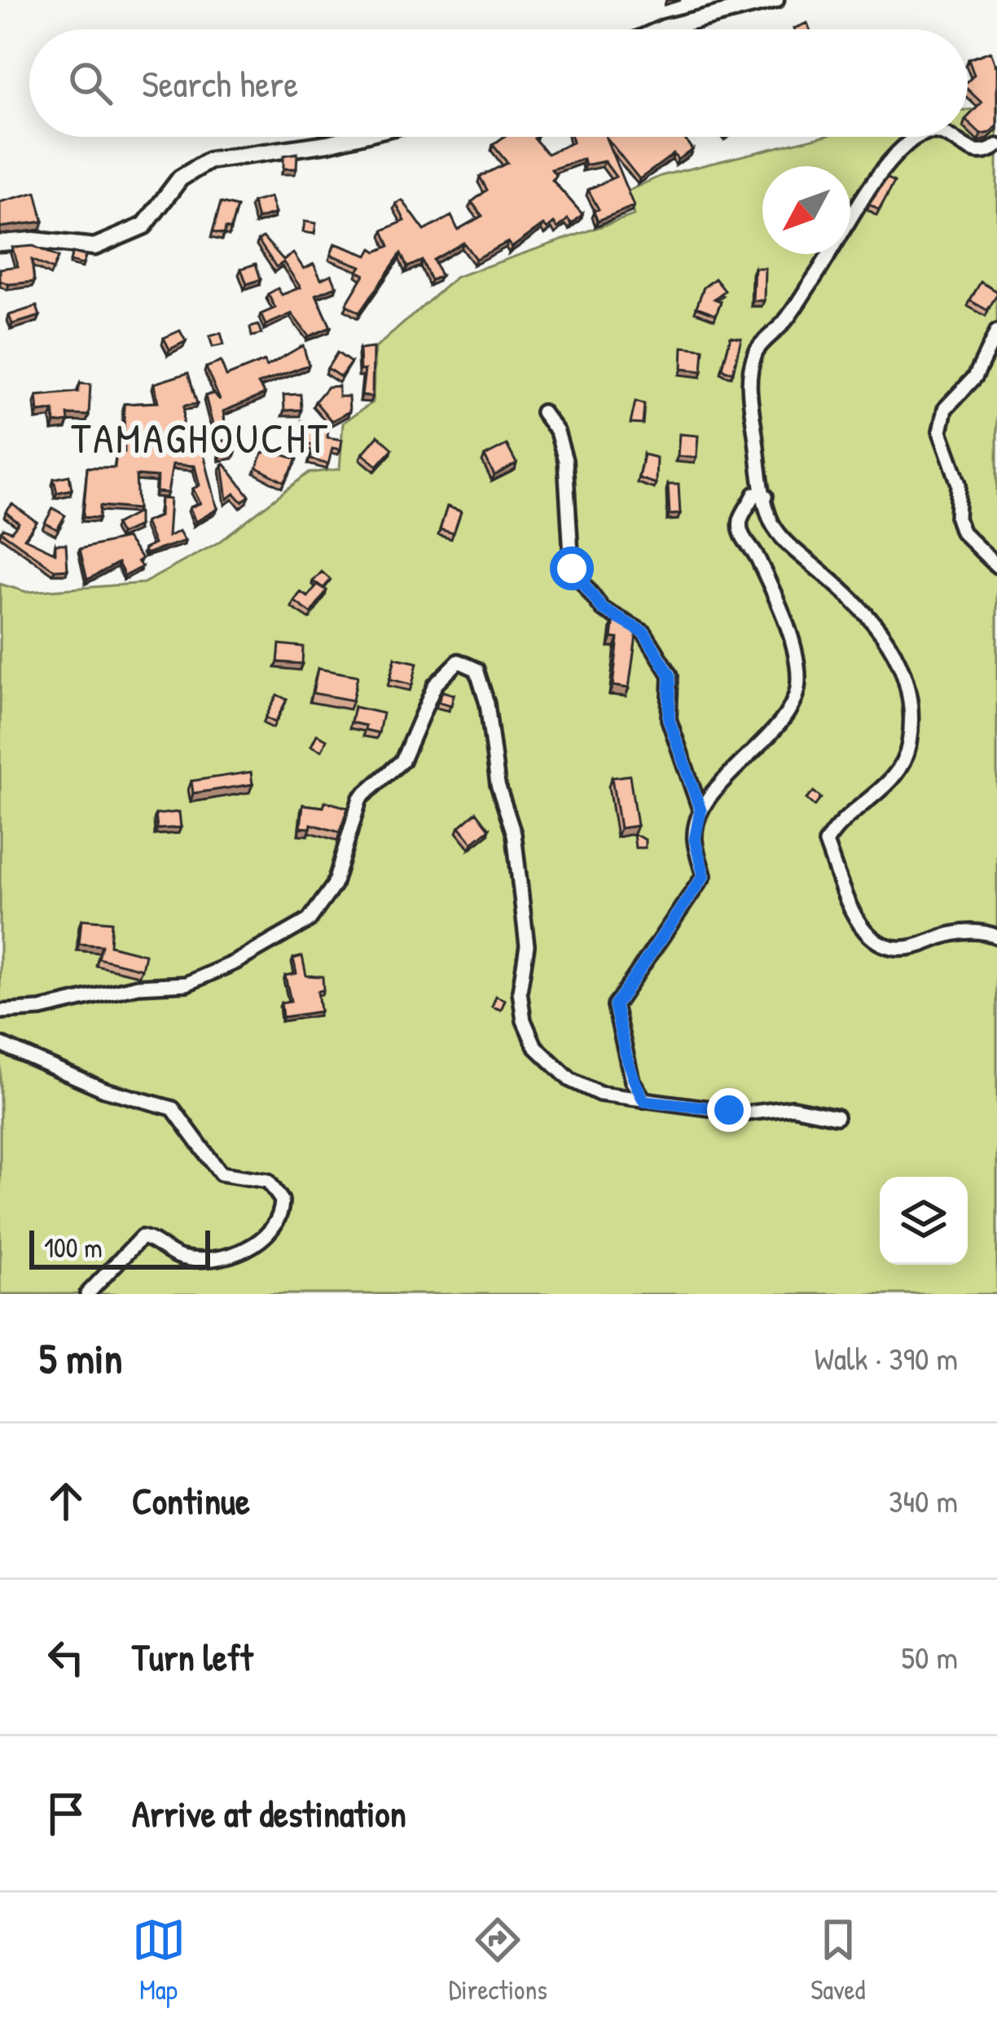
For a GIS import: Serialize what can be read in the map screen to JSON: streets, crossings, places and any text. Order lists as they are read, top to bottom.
{
  "districts": ["TAMAGHOUCHT"],
  "scale_bar": "100 m",
  "north": "bottom left",
  "page": {
    "search": "Search here",
    "scale": "100 m",
    "heading": ["5 min", "Walk · 390 m"],
    "list": [
      ["Continue", "340 m"],
      ["Turn left", "50 m"],
      "Arrive at destination"
    ],
    "nav": ["Map", "Directions", "Saved"]
  }
}
